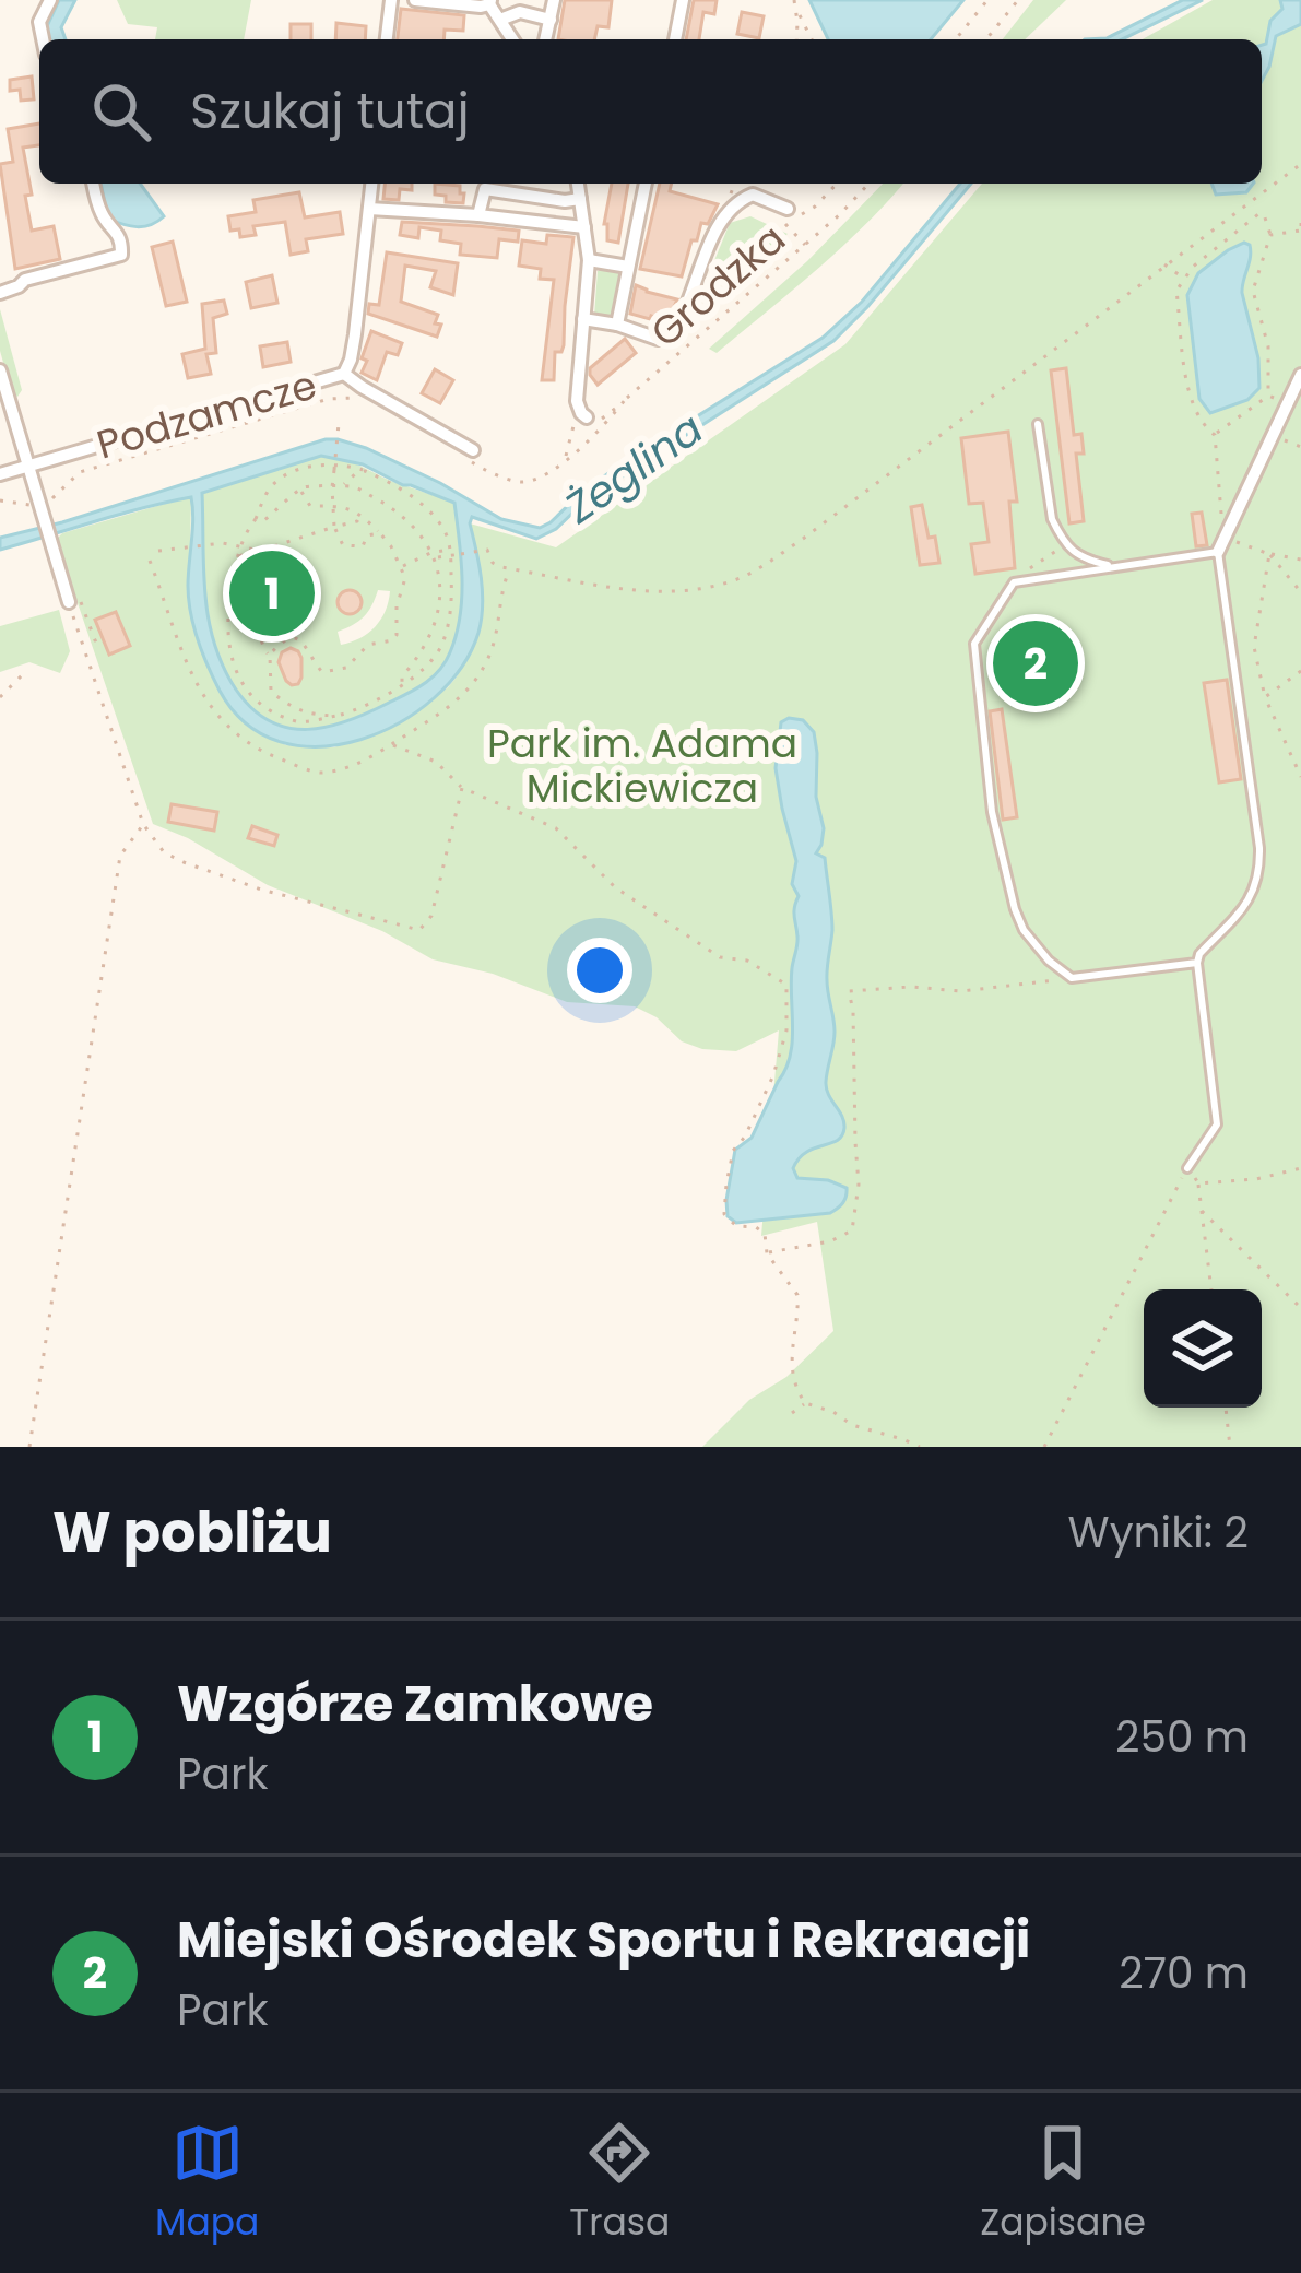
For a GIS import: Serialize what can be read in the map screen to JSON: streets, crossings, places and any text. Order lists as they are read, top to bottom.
{
  "streets": {
    "street": ["Podzamcze"],
    "path": ["Grodzka"]
  },
  "water": ["Żeglina"],
  "parks": ["Park im. Adama Mickiewicza"],
  "page": {
    "search": "Szukaj tutaj",
    "pins": ["1", "2"],
    "heading": ["W pobliżu", "Wyniki: 2"],
    "list": [
      {
        "mark": "1",
        "name": "Wzgórze Zamkowe",
        "note": "Park",
        "value": "250 m"
      },
      {
        "mark": "2",
        "name": "Miejski Ośrodek Sportu i Rekraacji",
        "note": "Park",
        "value": "270 m"
      }
    ],
    "nav": ["Mapa", "Trasa", "Zapisane"]
  }
}
